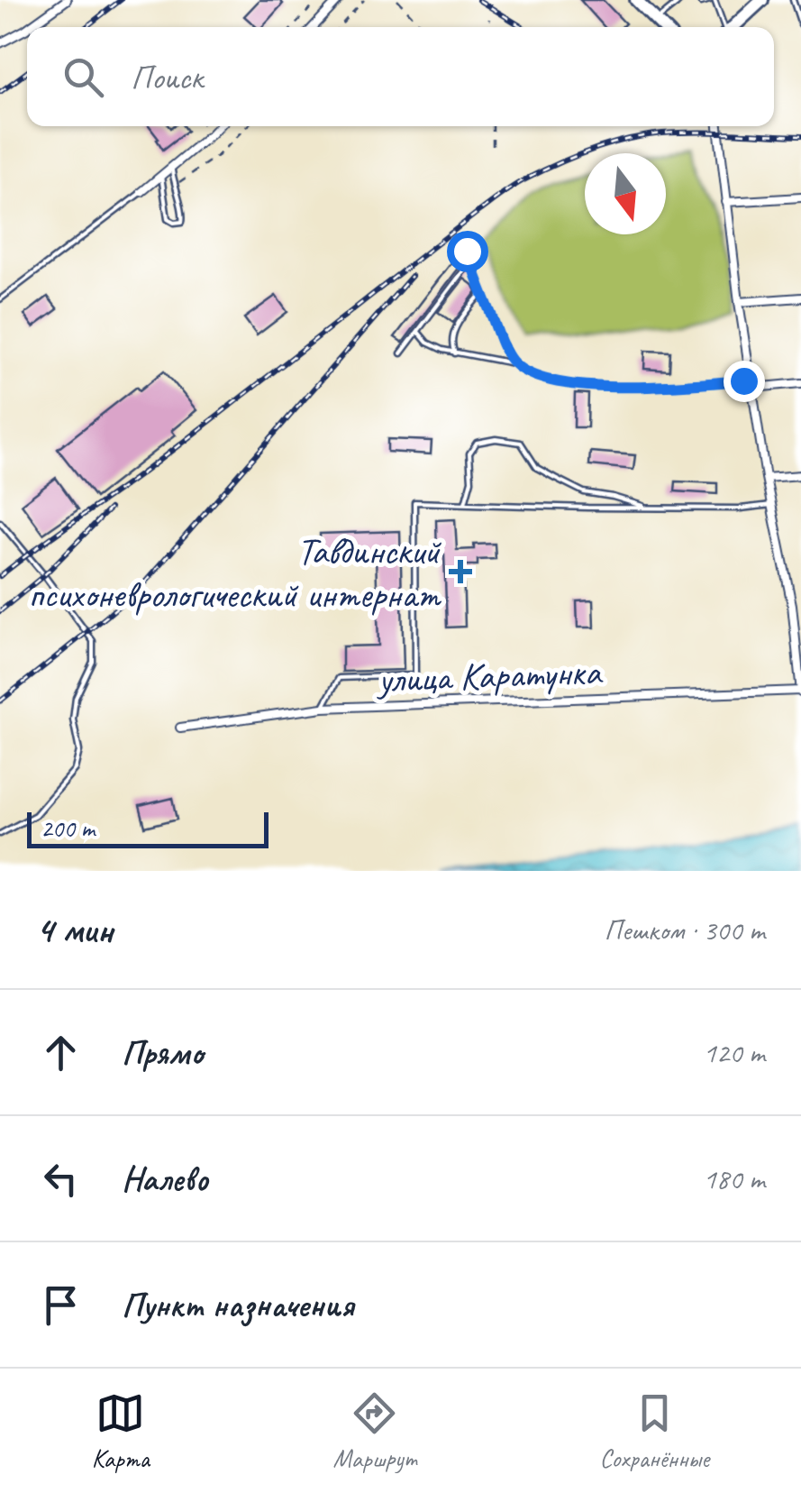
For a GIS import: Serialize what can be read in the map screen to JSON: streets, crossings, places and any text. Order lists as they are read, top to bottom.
{
  "streets": {
    "street": ["улица Каратунка"]
  },
  "places": {
    "health": ["Тавдинский психоневрологический интернат"]
  },
  "scale_bar": "200 m",
  "north": "bottom",
  "page": {
    "search": "Поиск",
    "scale": "200 m",
    "heading": ["4 мин", "Пешком · 300 m"],
    "list": [
      ["Прямо", "120 m"],
      ["Налево", "180 m"],
      "Пункт назначения"
    ],
    "nav": ["Карта", "Маршрут", "Сохранённые"]
  }
}
